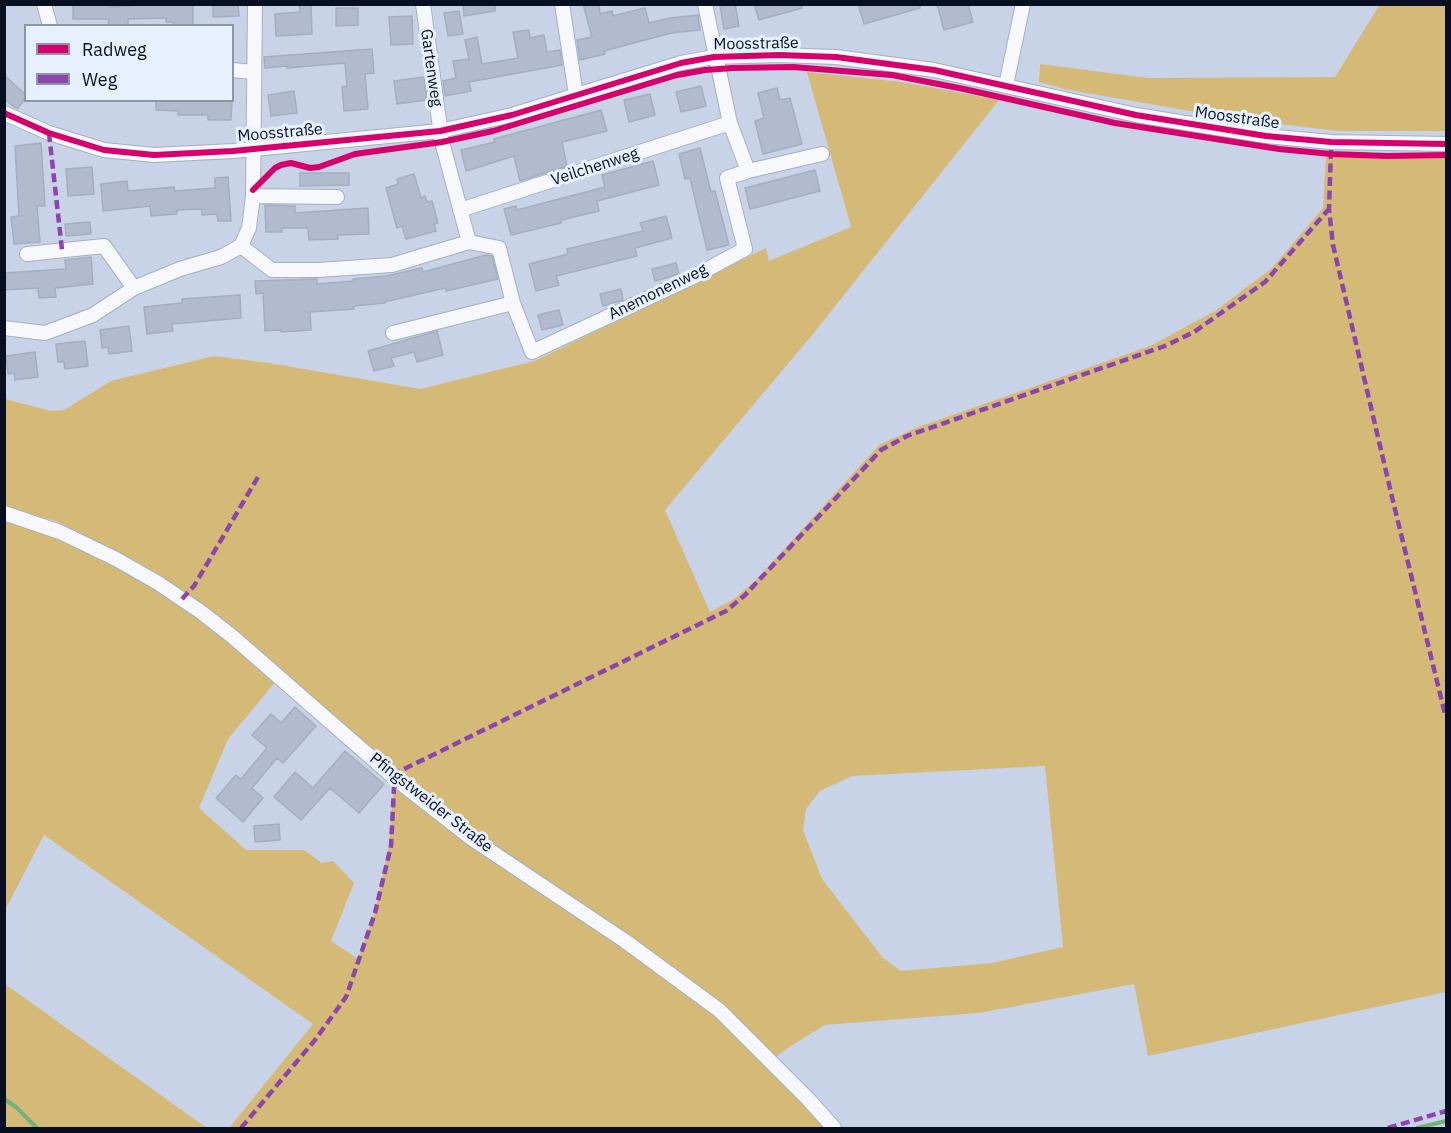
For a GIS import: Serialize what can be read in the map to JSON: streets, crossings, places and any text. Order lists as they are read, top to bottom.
{
  "streets": {
    "street": [
      "Moosstraße",
      "Gartenweg",
      "Veilchenweg",
      "Anemonenweg",
      "Pfingstweider Straße"
    ]
  },
  "crossings": [
    ["Moosstraße", "Gartenweg"]
  ],
  "legend": ["Radweg", "Weg"]
}
